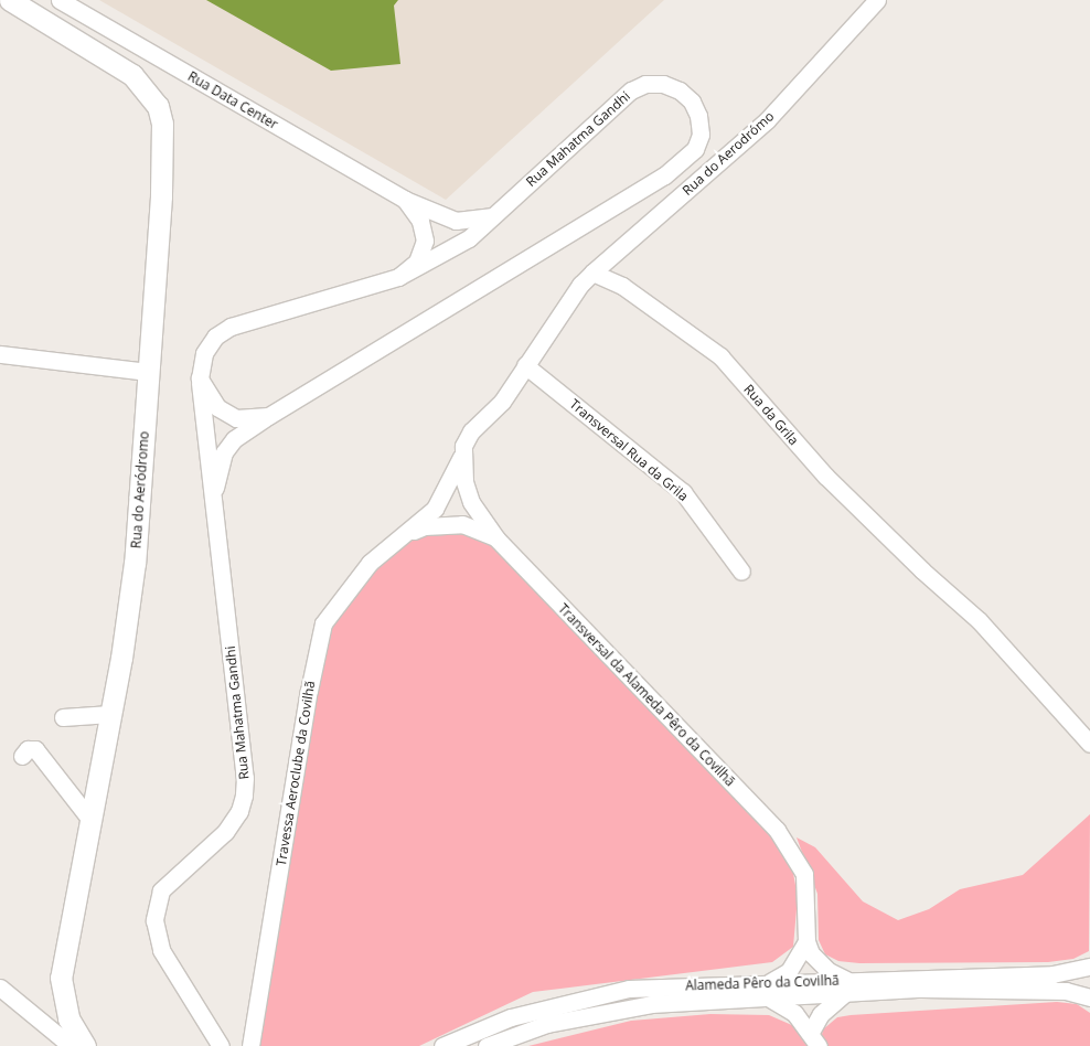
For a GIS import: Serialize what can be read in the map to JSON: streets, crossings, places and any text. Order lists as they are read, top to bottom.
{
  "streets": {
    "main road": ["Rua do Aeródromo"],
    "street": [
      "Rua Data Center",
      "Rua Mahatma Gandhi",
      "Rua do Aerodrómo",
      "Rua da Grila",
      "Transversal Rua da Grila",
      "Transversal da Alameda Pêro da Covilhã",
      "Travessa Aeroclube da Covilhã",
      "Alameda Pêro da Covilhã"
    ]
  },
  "crossings": [
    ["Rua Data Center", "Rua Mahatma Gandhi"],
    ["Rua do Aerodrómo", "Rua da Grila"],
    ["Transversal da Alameda Pêro da Covilhã", "Travessa Aeroclube da Covilhã"],
    ["Transversal da Alameda Pêro da Covilhã", "Alameda Pêro da Covilhã"]
  ]
}
